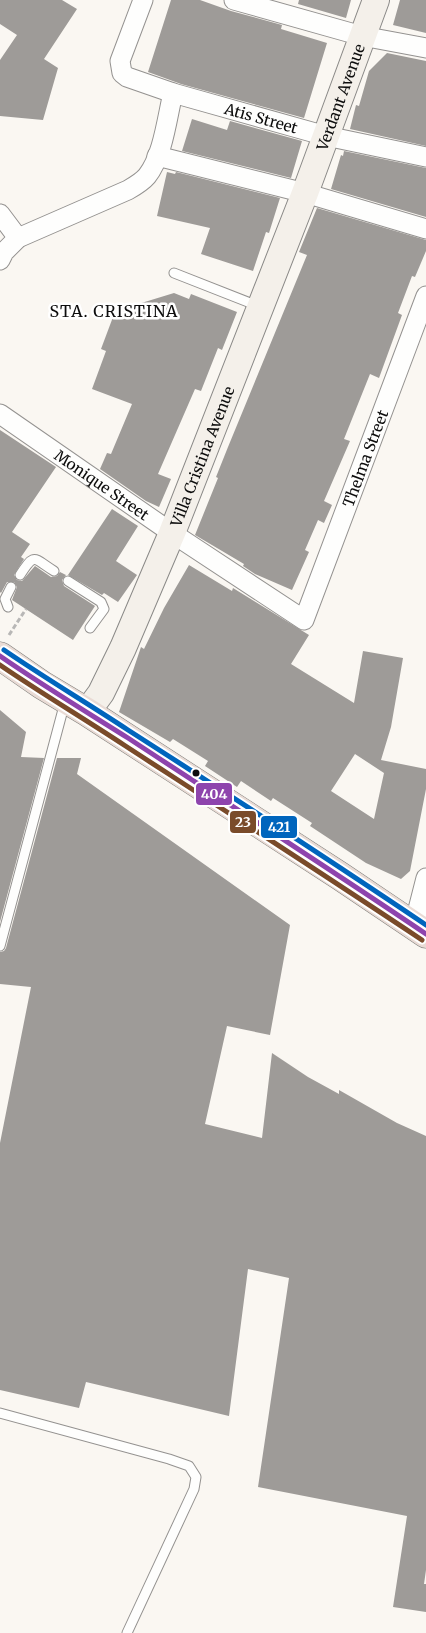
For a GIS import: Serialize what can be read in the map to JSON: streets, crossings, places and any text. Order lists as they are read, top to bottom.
{
  "streets": {
    "street": [
      "Verdant Avenue",
      "Atis Street",
      "Villa Cristina Avenue",
      "Thelma Street",
      "Monique Street"
    ]
  },
  "crossings": [
    ["Verdant Avenue", "Atis Street"],
    ["Verdant Avenue", "Villa Cristina Avenue"],
    ["Villa Cristina Avenue", "Monique Street"],
    ["Thelma Street", "Monique Street"]
  ],
  "districts": ["STA. CRISTINA"],
  "lines": ["transit line 421", "transit line 404", "transit line 23"]
}
